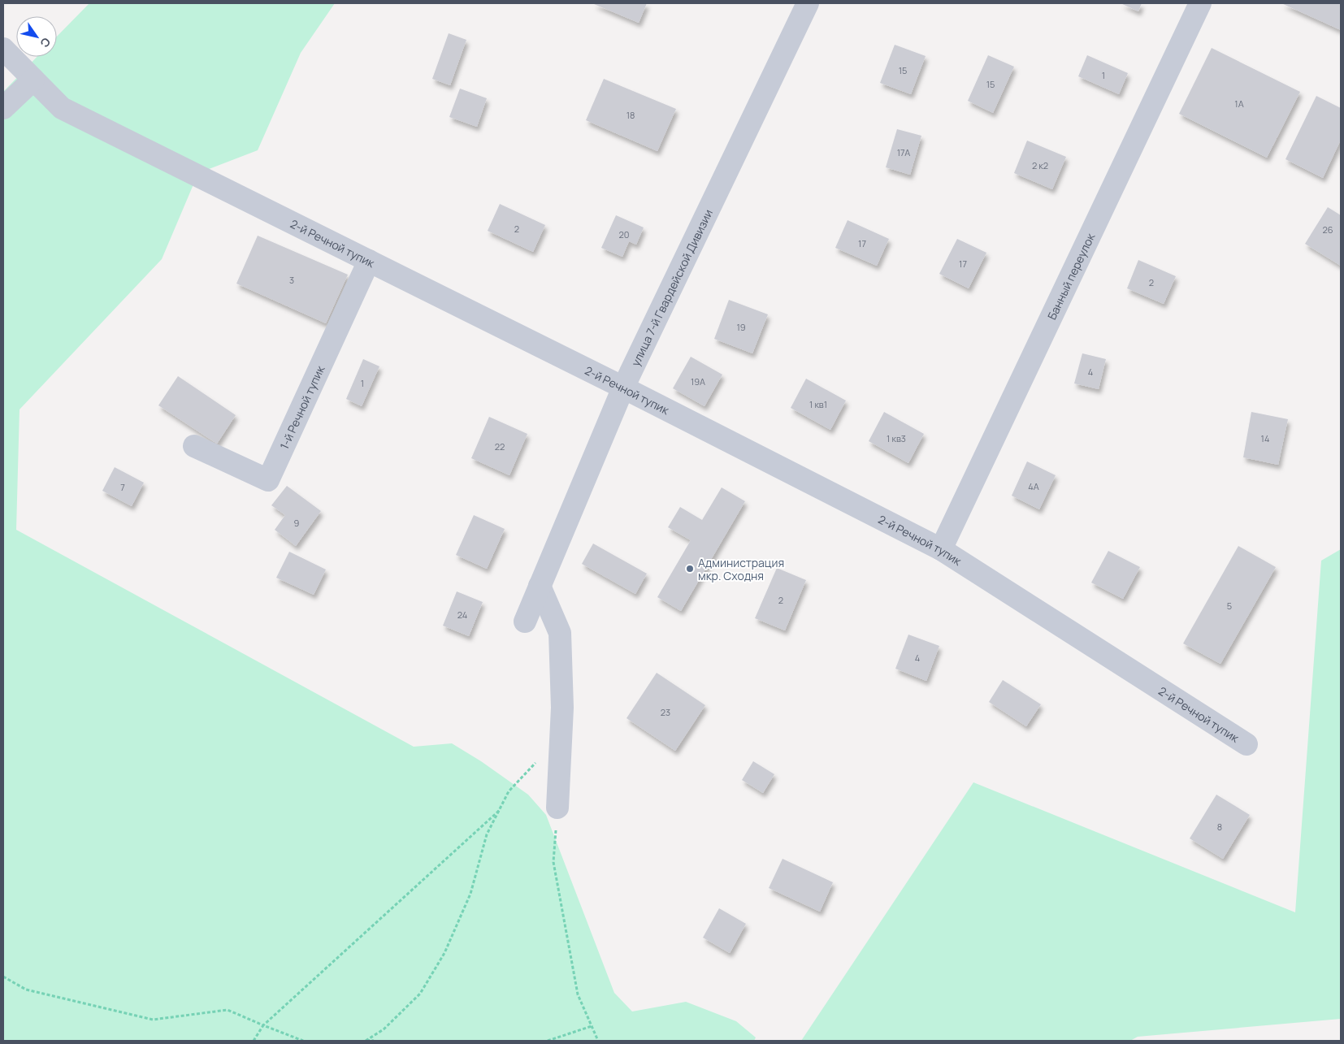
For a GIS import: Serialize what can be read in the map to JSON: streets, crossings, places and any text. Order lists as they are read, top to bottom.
{
  "streets": {
    "street": [
      "2-й Речной тупик",
      "Банный переулок",
      "улица 7-й Гвардейской Дивизии",
      "1-й Речной тупик"
    ]
  },
  "crossings": [
    ["2-й Речной тупик", "Банный переулок"],
    ["2-й Речной тупик", "улица 7-й Гвардейской Дивизии"],
    ["2-й Речной тупик", "1-й Речной тупик"]
  ],
  "places": ["Администрация мкр. Сходня"],
  "house_numbers": [
    "15",
    "1",
    "15",
    "1А",
    "18",
    "17А",
    "2 к2",
    "2",
    "26",
    "20",
    "17",
    "17",
    "3",
    "2",
    "19",
    "4",
    "19А",
    "1",
    "1 кв1",
    "1 кв3",
    "14",
    "22",
    "4А",
    "7",
    "9",
    "2",
    "5",
    "24",
    "4",
    "23",
    "8"
  ],
  "north": "bottom right"
}
